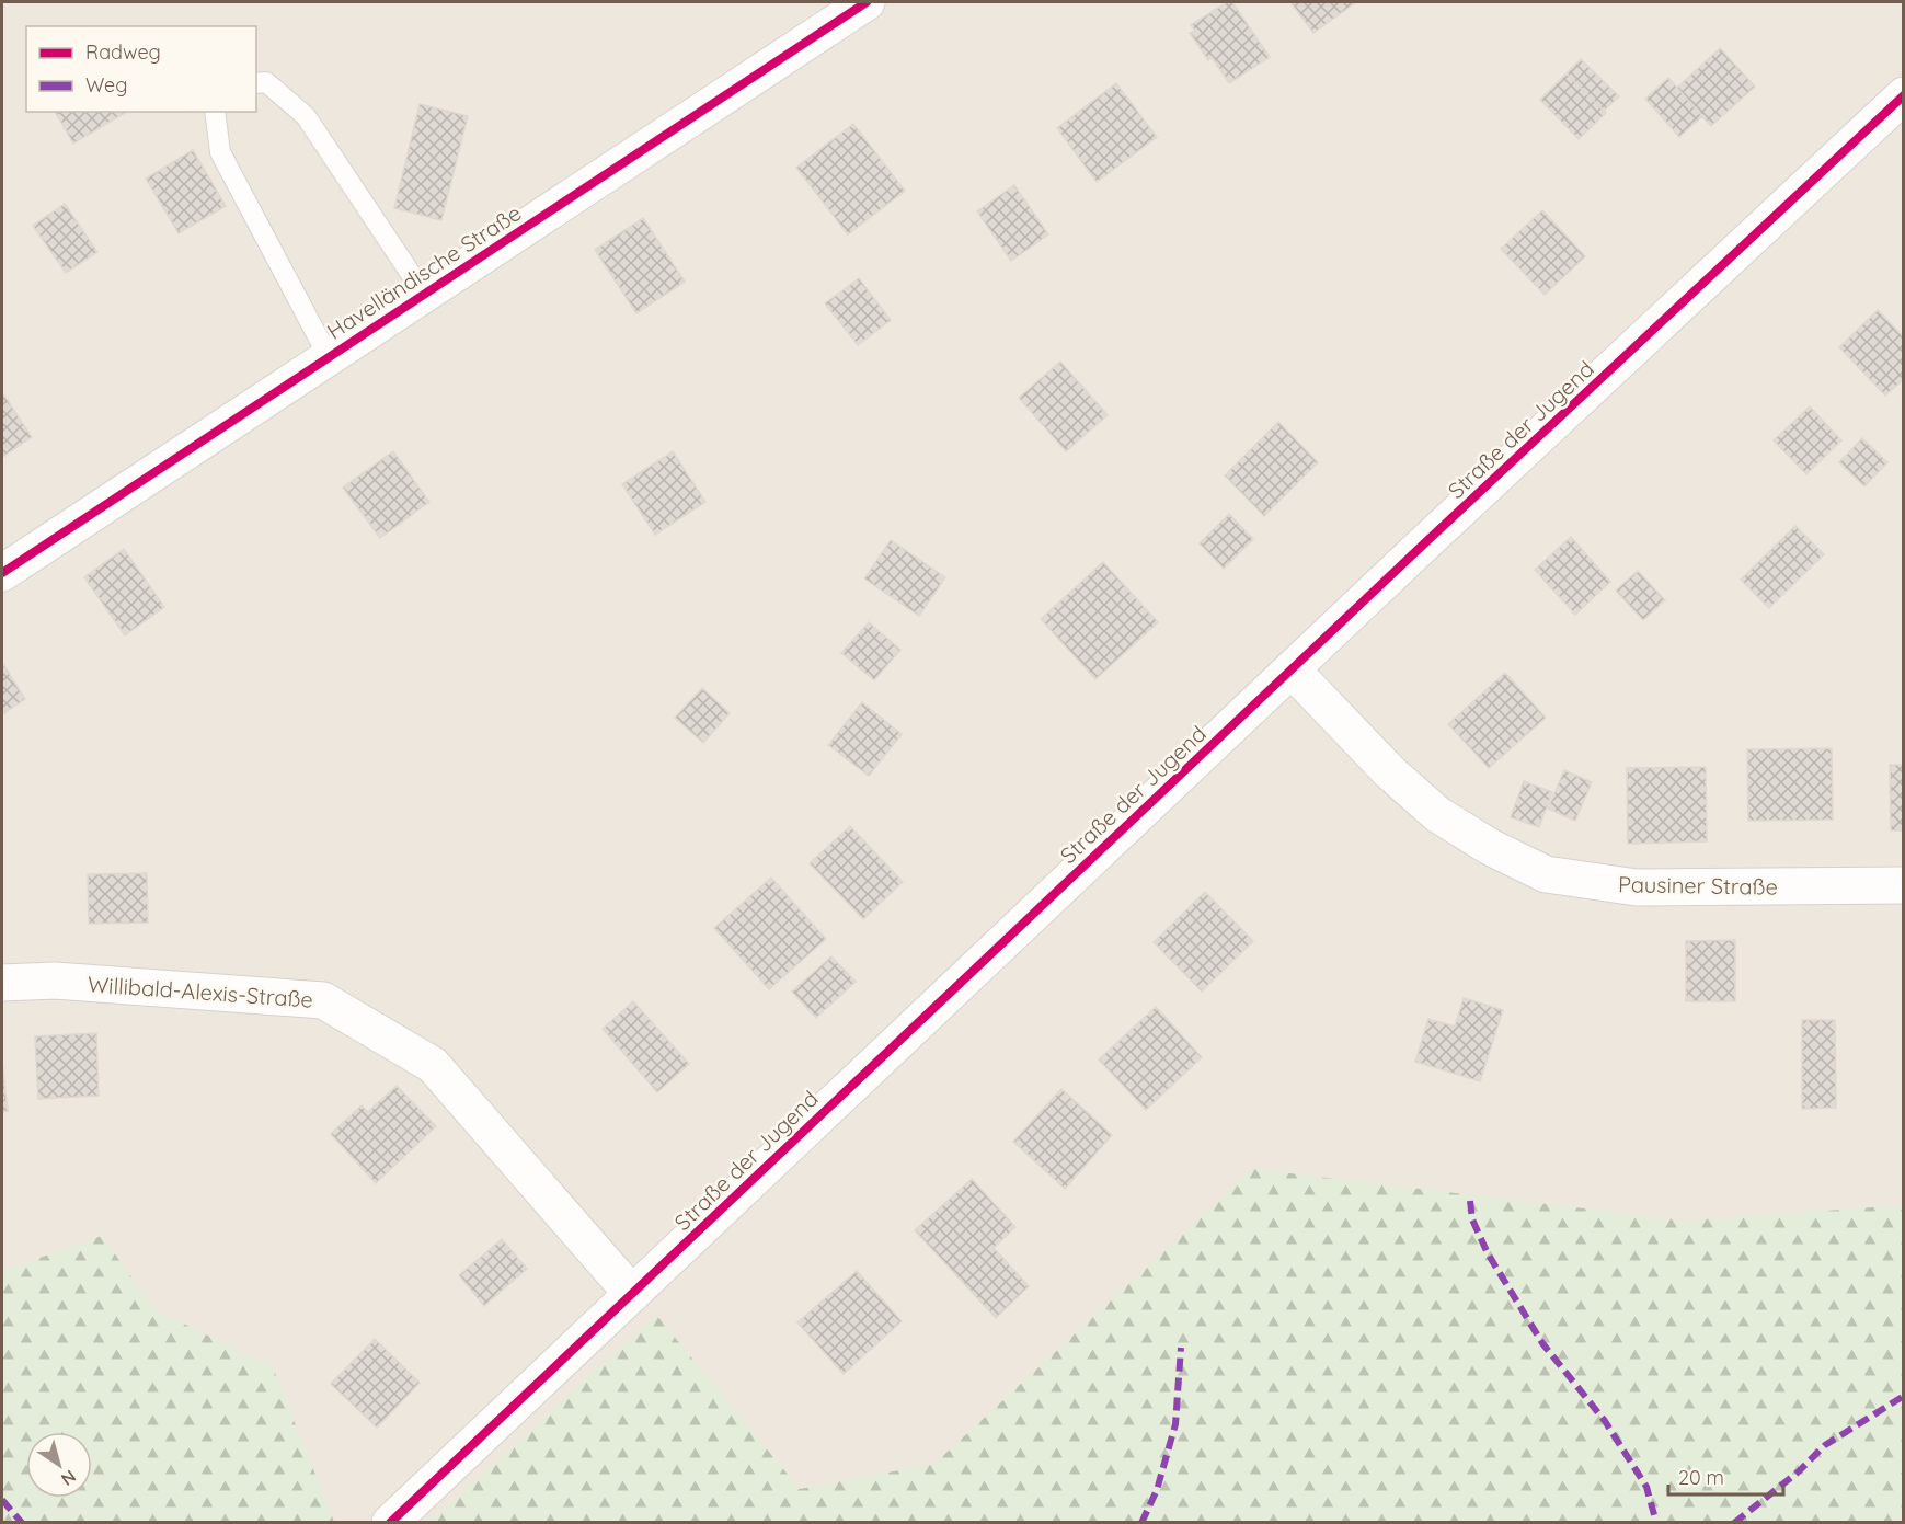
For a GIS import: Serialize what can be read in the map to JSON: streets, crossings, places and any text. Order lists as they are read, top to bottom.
{
  "streets": {
    "street": [
      "Havelländische Straße",
      "Straße der Jugend",
      "Pausiner Straße",
      "Willibald-Alexis-Straße"
    ]
  },
  "crossings": [
    ["Straße der Jugend", "Pausiner Straße"],
    ["Straße der Jugend", "Willibald-Alexis-Straße"]
  ],
  "legend": ["Radweg", "Weg"],
  "scale_bar": "20 m",
  "north": "bottom right"
}
